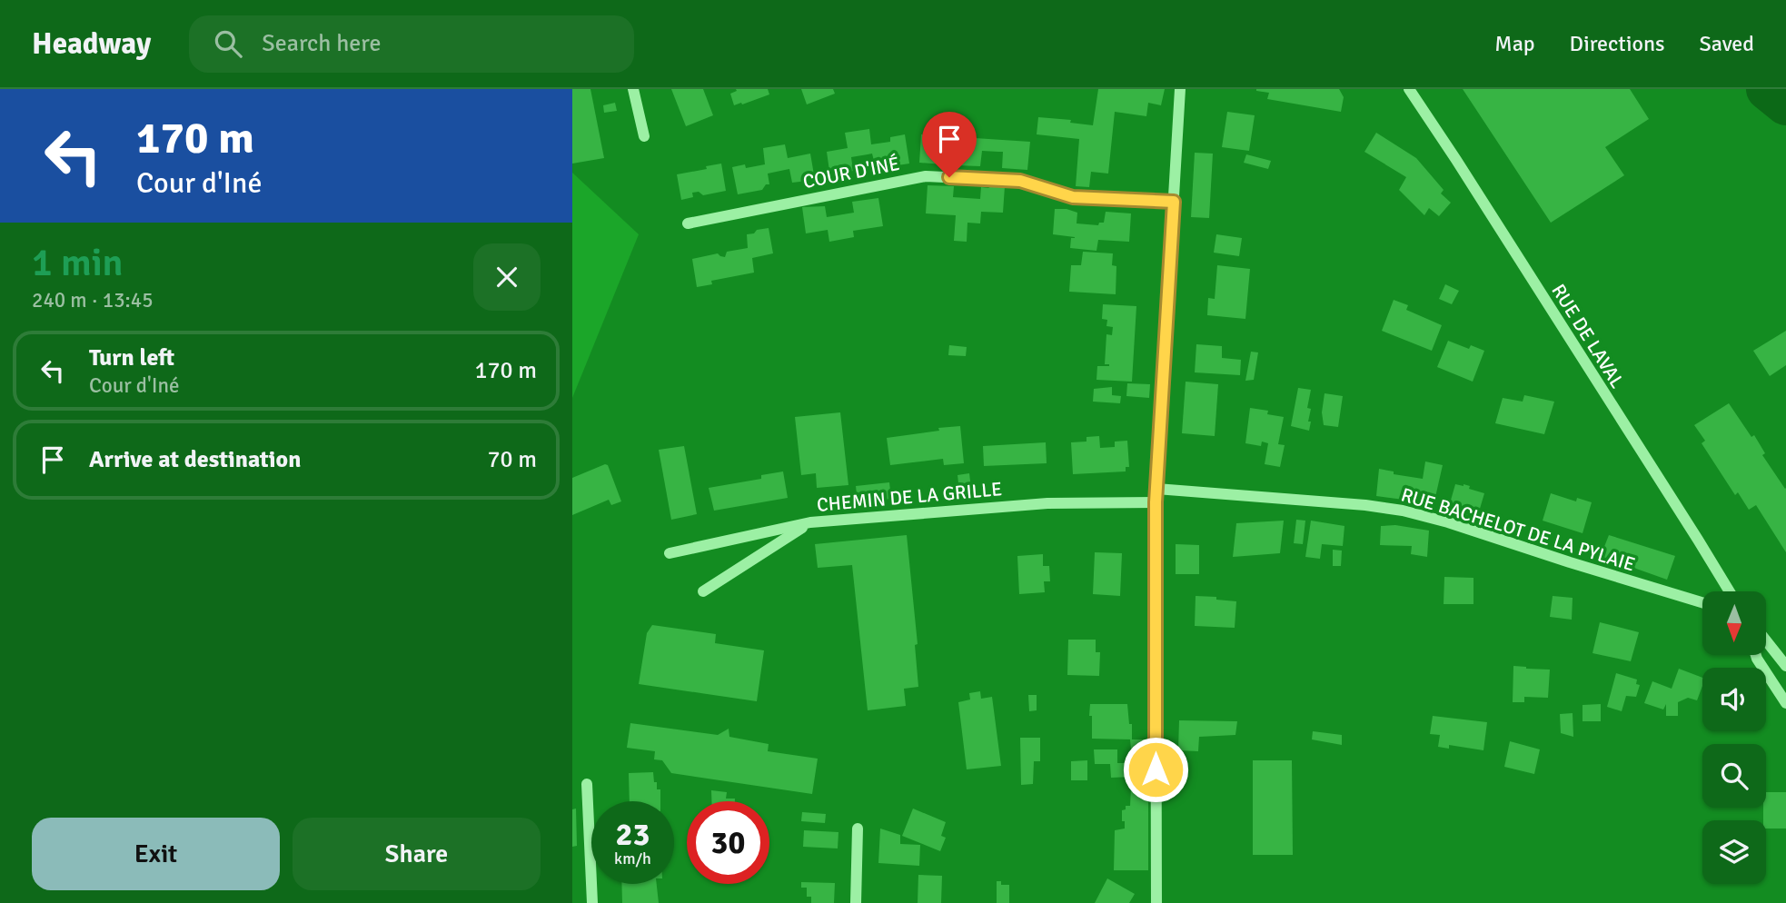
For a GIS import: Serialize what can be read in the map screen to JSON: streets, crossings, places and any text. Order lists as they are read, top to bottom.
{
  "streets": {
    "street": [
      "COUR D'INÉ",
      "RUE DE LAVAL",
      "CHEMIN DE LA GRILLE",
      "RUE BACHELOT DE LA PYLAIE"
    ]
  },
  "north": "bottom",
  "page": {
    "header": "Headway",
    "search": "Search here",
    "nav": ["Map", "Directions", "Saved"],
    "turn": ["170 m", "Cour d'Iné"],
    "heading": ["1 min", "240 m · 13:45"],
    "list": [
      {
        "name": "Turn left",
        "note": "Cour d'Iné",
        "value": "170 m"
      },
      {
        "name": "Arrive at destination",
        "value": "70 m"
      }
    ],
    "speed": "23 km/h",
    "limit": "30",
    "buttons": ["Exit", "Share"]
  }
}
